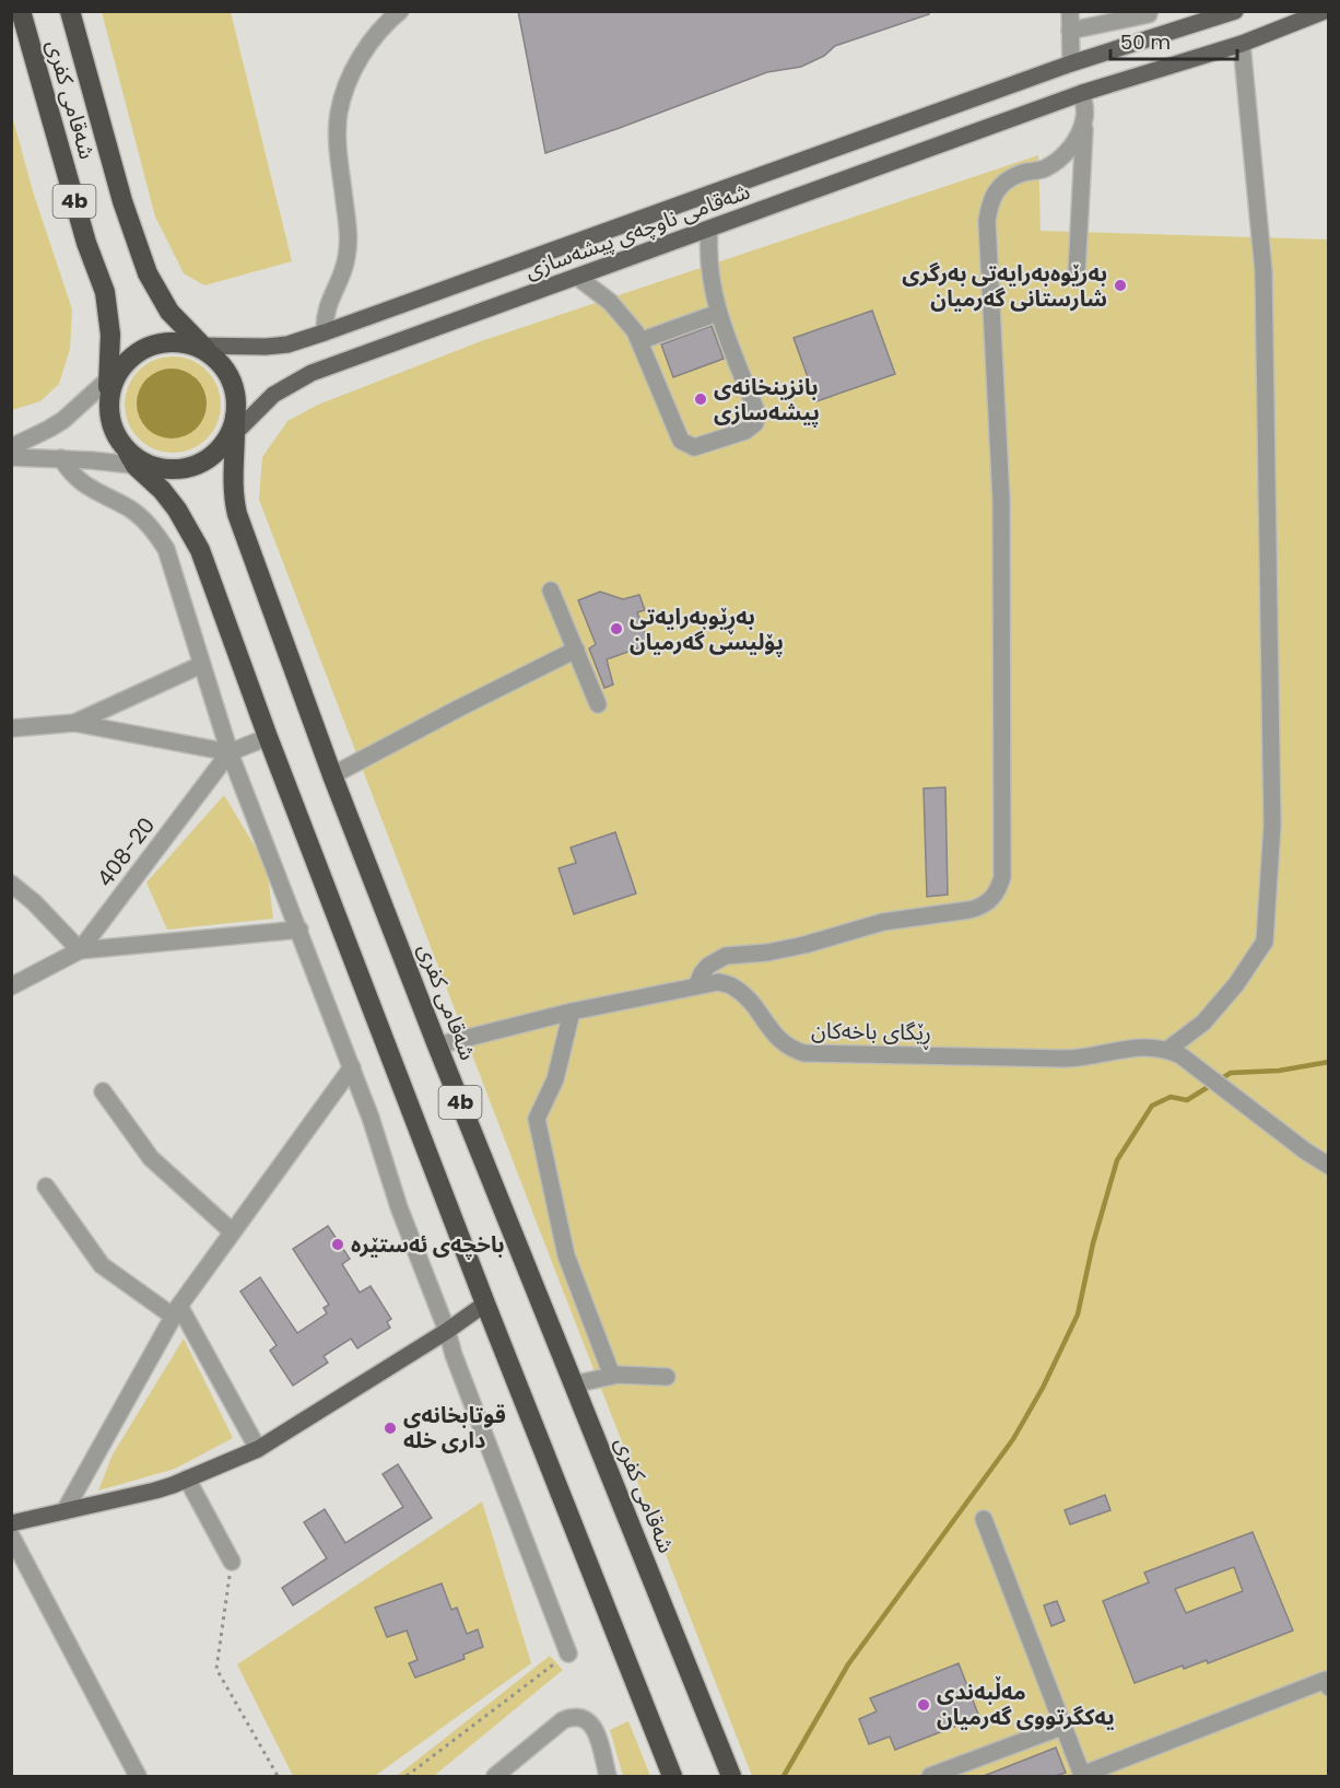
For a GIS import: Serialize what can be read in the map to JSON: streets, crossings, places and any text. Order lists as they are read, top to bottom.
{
  "streets": {
    "highway": ["شەقامی کفری", "4b"],
    "main road": ["شەقامی ناوچەی پیشەسازی"],
    "street": ["408-20", "ڕێگای باخەکان"]
  },
  "crossings": [
    ["شەقامی کفری", "4b"],
    ["شەقامی کفری", "شەقامی ناوچەی پیشەسازی"],
    ["شەقامی کفری", "ڕێگای باخەکان"],
    ["4b", "شەقامی ناوچەی پیشەسازی"]
  ],
  "places": [
    "بەرێوەبەرایەتی بەرگری شارستانی گەرمیان",
    "بانزینخانەی پیشەسازی",
    "بەڕێوبەرایەتی پۆلیسی گەرمیان",
    "باخچەی ئەستێرە",
    "قوتابخانەی داری خلە",
    "مەڵبەندی یەکگرتووی گەرمیان"
  ],
  "scale_bar": "50 m"
}
